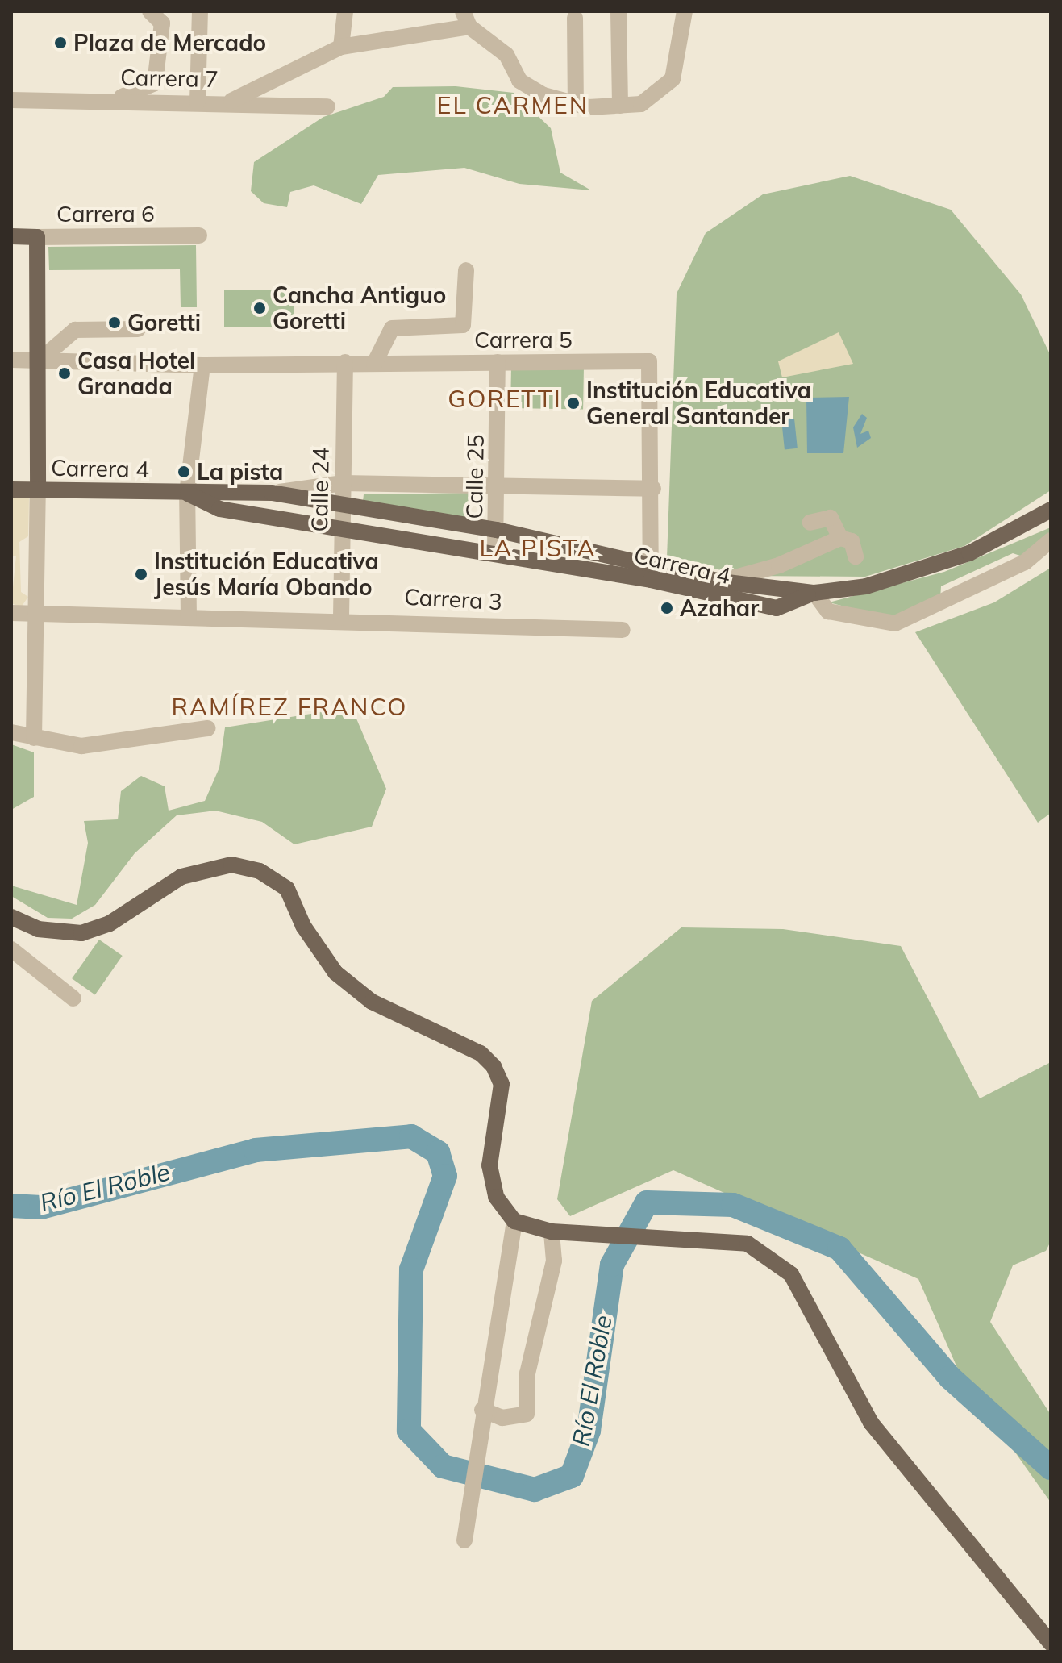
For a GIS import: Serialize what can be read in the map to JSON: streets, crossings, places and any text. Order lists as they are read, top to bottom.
{
  "streets": {
    "main road": ["Carrera 6", "Carrera 4"],
    "street": [
      "Carrera 7",
      "Carrera 5",
      "Calle 25",
      "Calle 24",
      "Carrera 3"
    ]
  },
  "crossings": [
    ["Carrera 5", "Carrera 4"],
    ["Carrera 5", "Calle 25"],
    ["Carrera 5", "Calle 24"],
    ["Carrera 4", "Calle 25"],
    ["Carrera 4", "Calle 24"],
    ["Calle 24", "Carrera 3"]
  ],
  "districts": [
    "EL CARMEN",
    "GORETTI",
    "LA PISTA",
    "RAMÍREZ FRANCO"
  ],
  "water": ["Río El Roble"],
  "places": [
    "Plaza de Mercado",
    "Cancha Antiguo Goretti",
    "Goretti",
    "Casa Hotel Granada",
    "Institución Educativa General Santander",
    "La pista",
    "Institución Educativa Jesús María Obando",
    "Azahar"
  ]
}
